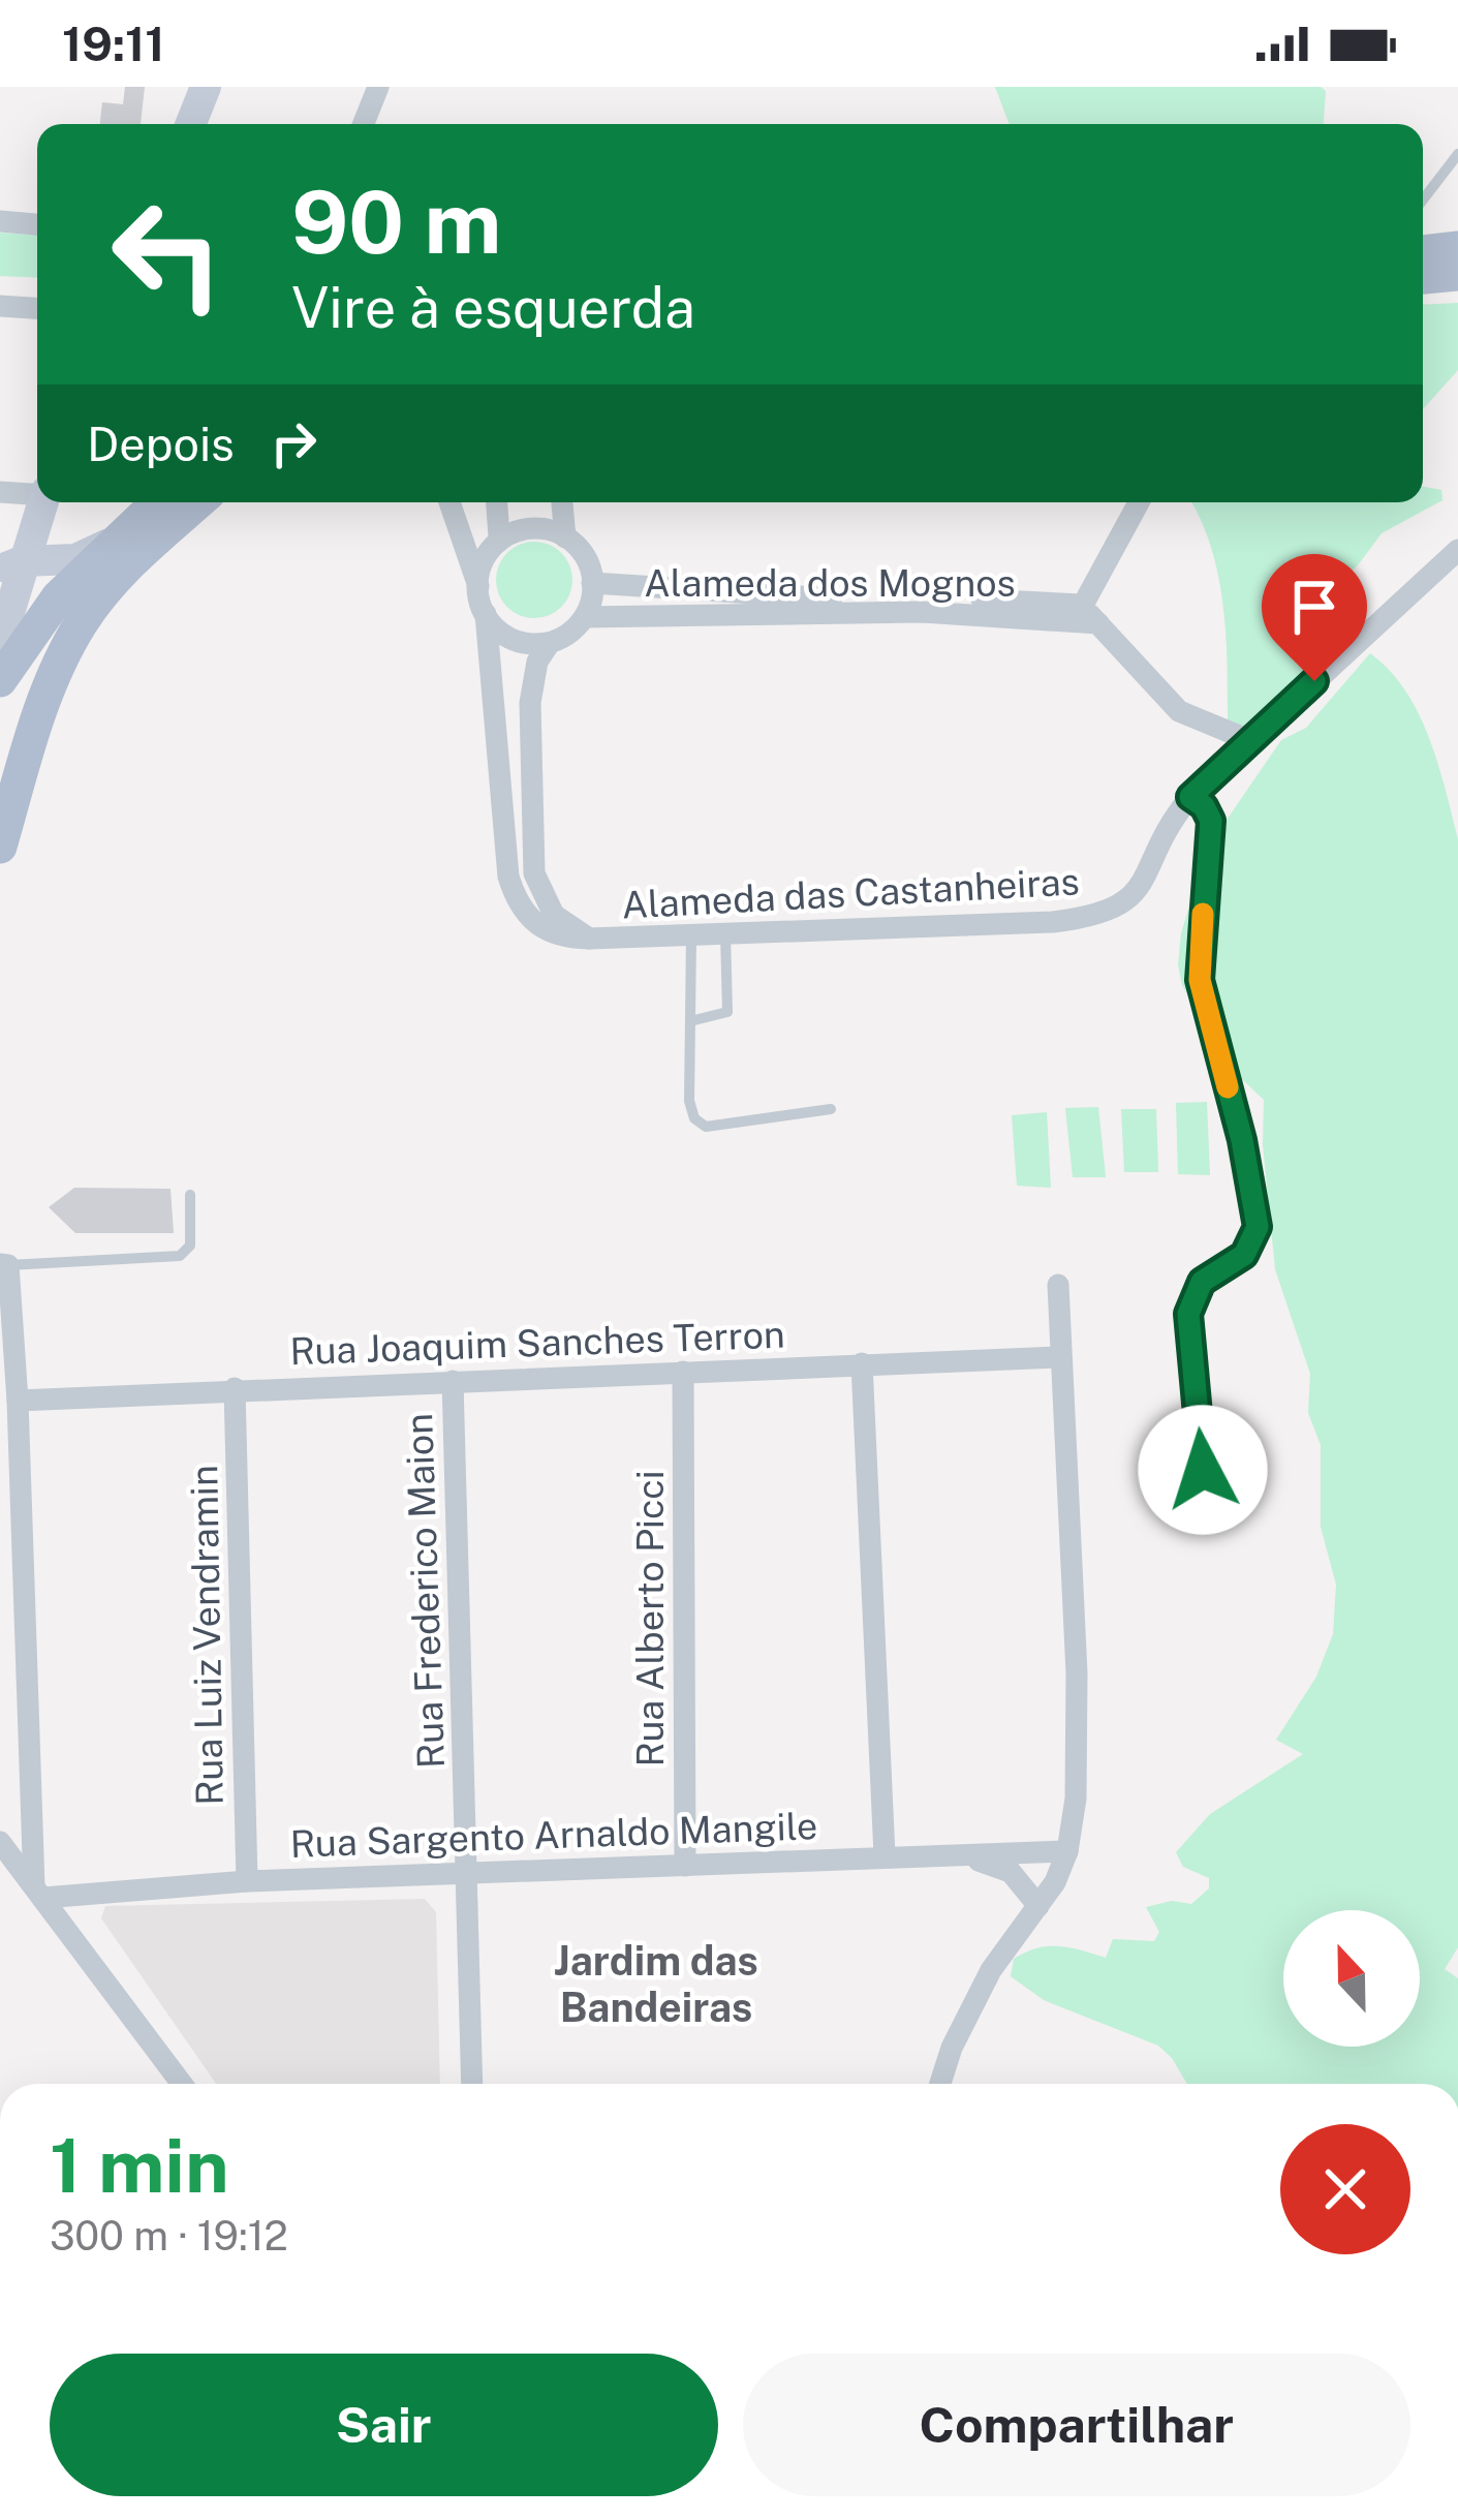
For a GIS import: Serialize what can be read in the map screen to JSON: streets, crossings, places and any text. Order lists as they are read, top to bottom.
{
  "streets": {
    "street": [
      "Alameda dos Mognos",
      "Alameda das Castanheiras",
      "Rua Joaquim Sanches Terron",
      "Rua Frederico Maion",
      "Rua Alberto Picci",
      "Rua Luiz Vendramin",
      "Rua Sargento Arnaldo Mangile"
    ]
  },
  "crossings": [
    ["Alameda dos Mognos", "Alameda das Castanheiras"],
    ["Rua Joaquim Sanches Terron", "Rua Frederico Maion"],
    ["Rua Joaquim Sanches Terron", "Rua Alberto Picci"],
    ["Rua Joaquim Sanches Terron", "Rua Luiz Vendramin"],
    ["Rua Frederico Maion", "Rua Sargento Arnaldo Mangile"],
    ["Rua Alberto Picci", "Rua Sargento Arnaldo Mangile"],
    ["Rua Luiz Vendramin", "Rua Sargento Arnaldo Mangile"]
  ],
  "districts": ["Jardim das Bandeiras"],
  "north": "top",
  "page": {
    "status": "19:11",
    "turn": ["90 m", "Vire à esquerda"],
    "then": "Depois",
    "heading": ["1 min", "300 m · 19:12"],
    "buttons": ["Sair", "Compartilhar"]
  }
}
